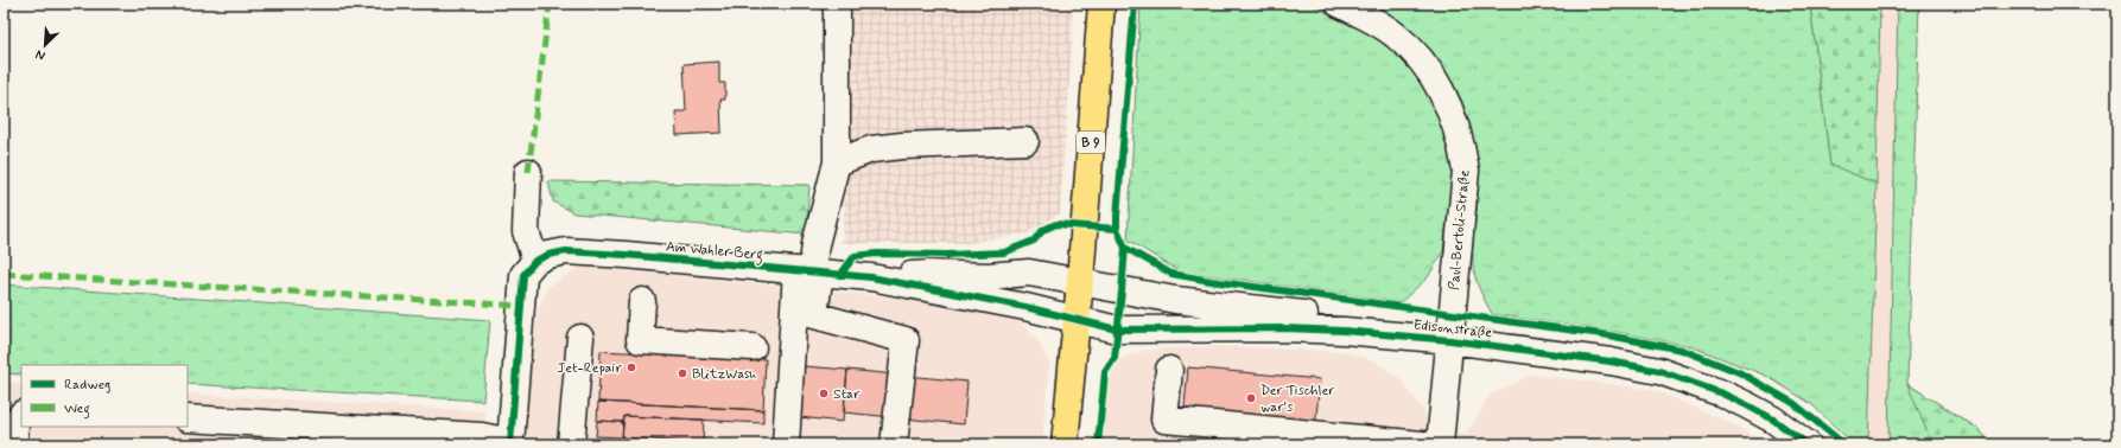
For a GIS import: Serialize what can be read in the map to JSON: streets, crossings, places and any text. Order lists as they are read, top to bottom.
{
  "streets": {
    "main road": ["B 9"],
    "street": ["Paul-Bertoli-Straße", "Am Wahler Berg", "Edisonstraße"]
  },
  "crossings": [
    ["B 9", "Am Wahler Berg"],
    ["B 9", "Edisonstraße"],
    ["Paul-Bertoli-Straße", "Edisonstraße"],
    ["Am Wahler Berg", "Edisonstraße"]
  ],
  "places": [
    "Jet-Repair",
    "BlitzWash",
    "Star",
    "Der Tischler war's"
  ],
  "legend": ["Radweg", "Weg"],
  "north": "bottom left"
}
